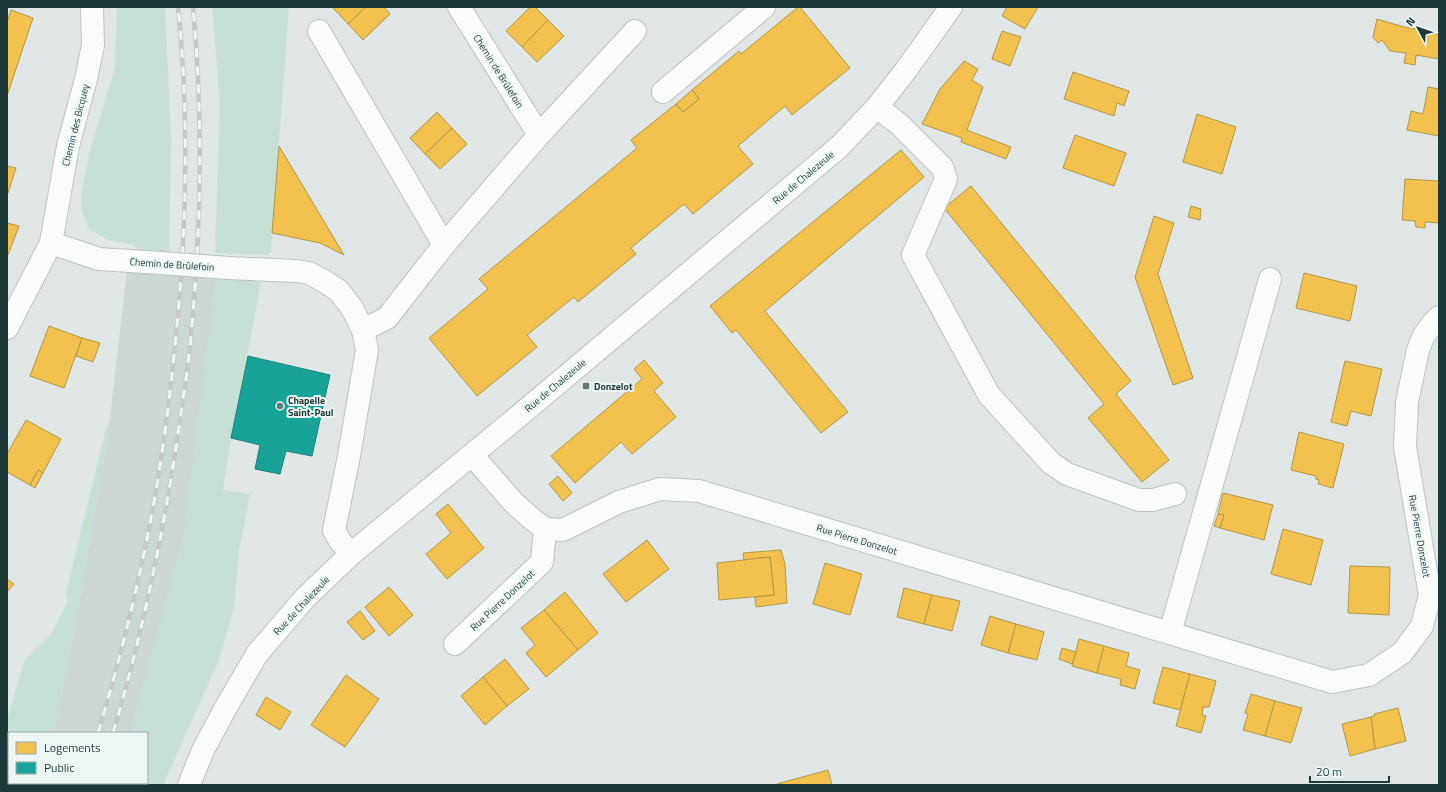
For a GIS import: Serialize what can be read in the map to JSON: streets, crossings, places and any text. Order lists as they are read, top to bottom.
{
  "streets": {
    "street": [
      "Chemin de Brûlefoin",
      "Chemin des Bicquey",
      "Rue de Chalezeule",
      "Rue Pierre Donzelot"
    ]
  },
  "crossings": [
    ["Chemin de Brûlefoin", "Chemin des Bicquey"],
    ["Chemin de Brûlefoin", "Rue de Chalezeule"]
  ],
  "places": {
    "transit": ["Donzelot"],
    "other": ["Chapelle Saint-Paul"]
  },
  "legend": ["Logements", "Public"],
  "scale_bar": "20 m",
  "north": "top left"
}
